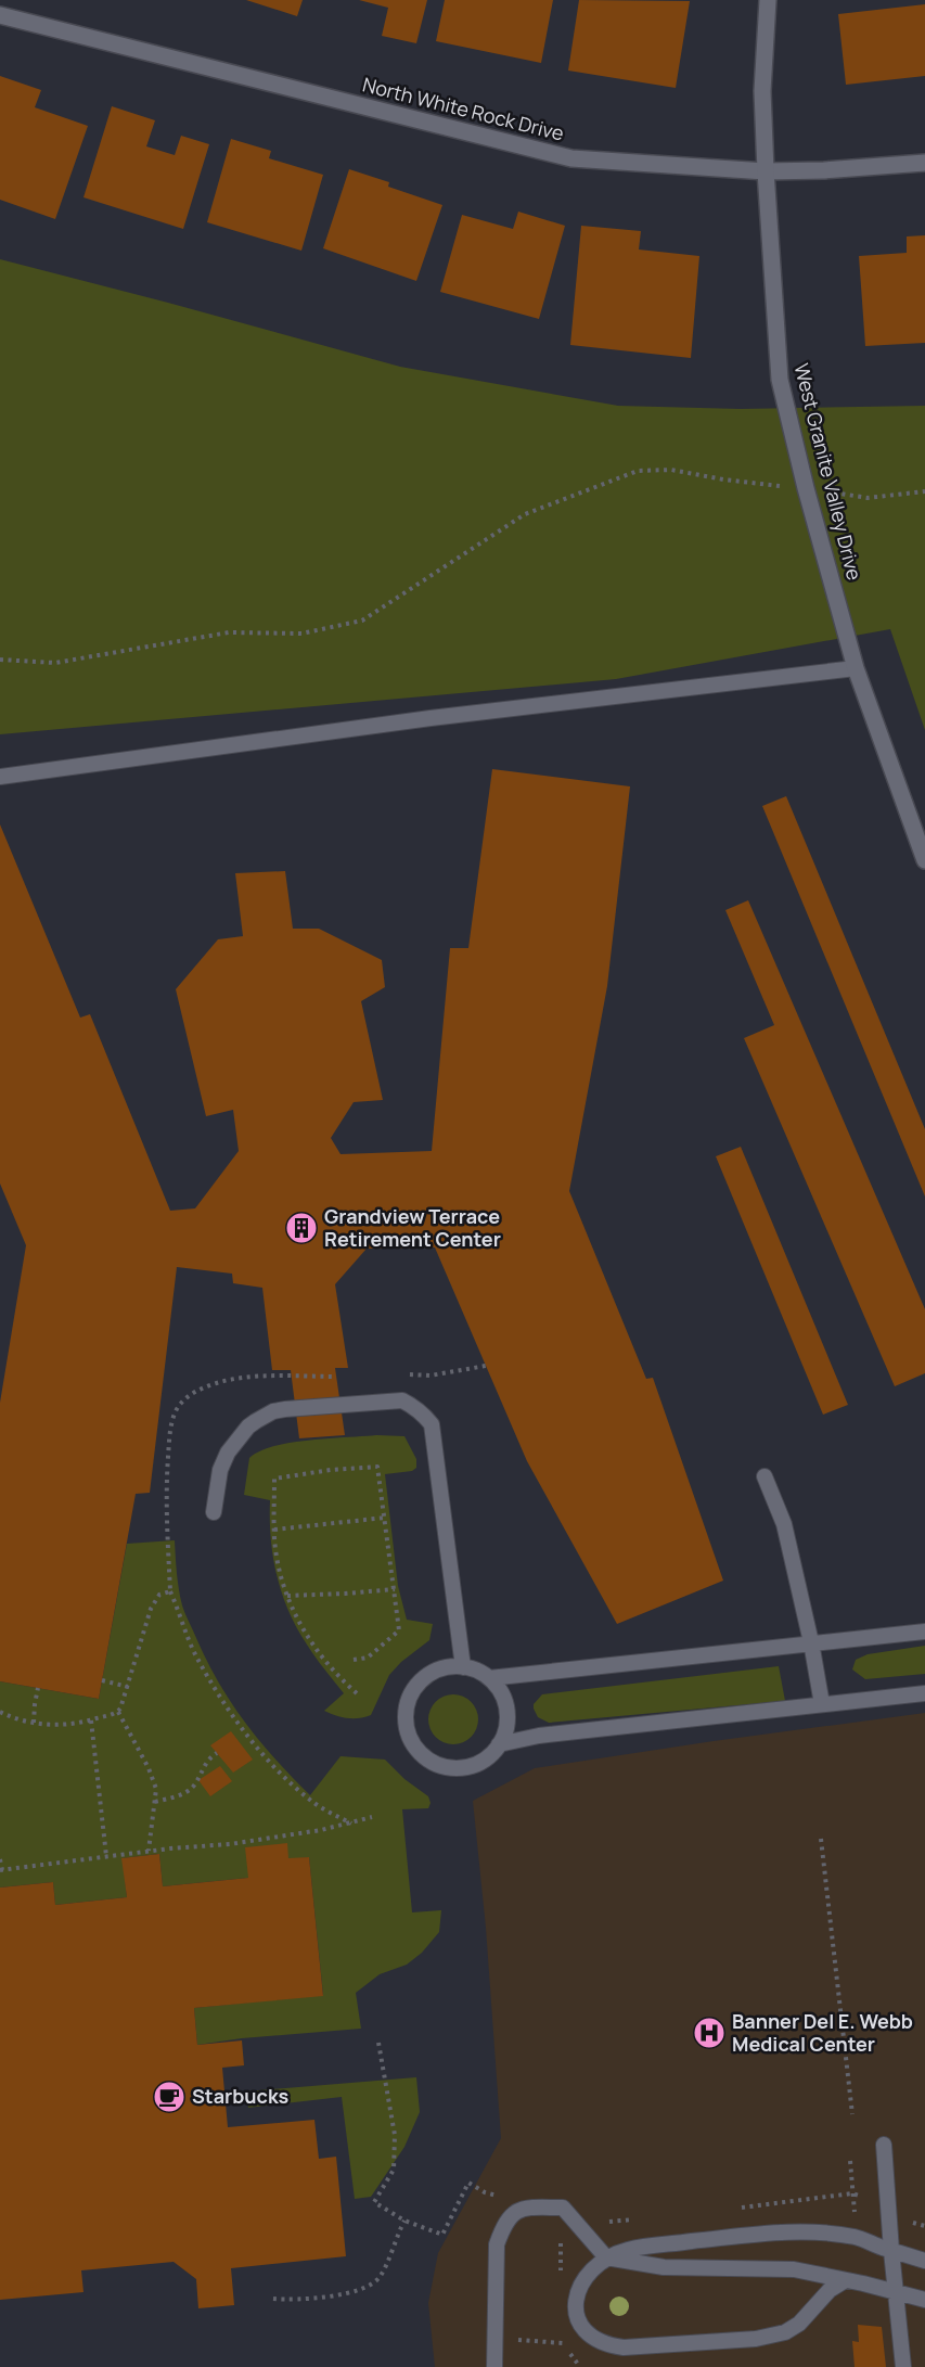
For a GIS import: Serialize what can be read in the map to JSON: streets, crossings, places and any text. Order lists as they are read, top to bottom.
{
  "streets": {
    "street": ["North White Rock Drive", "West Granite Valley Drive"]
  },
  "crossings": [
    ["North White Rock Drive", "West Granite Valley Drive"]
  ],
  "places": {
    "building": ["Grandview Terrace Retirement Center"],
    "hospital": ["Banner Del E. Webb Medical Center"],
    "cafe": ["Starbucks"]
  }
}
